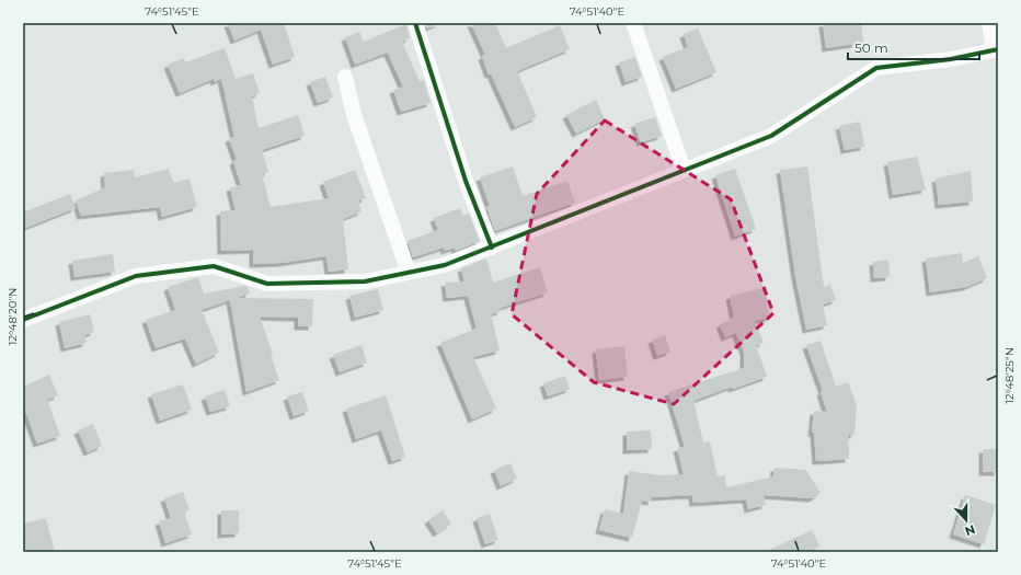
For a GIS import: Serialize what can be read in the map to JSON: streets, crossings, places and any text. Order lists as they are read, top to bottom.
{
  "scale_bar": "50 m",
  "north": "bottom",
  "coordinates": [
    "74°51'45\"E",
    "74°51'40\"E",
    "12°48'20\"N",
    "12°48'25\"N"
  ]
}
